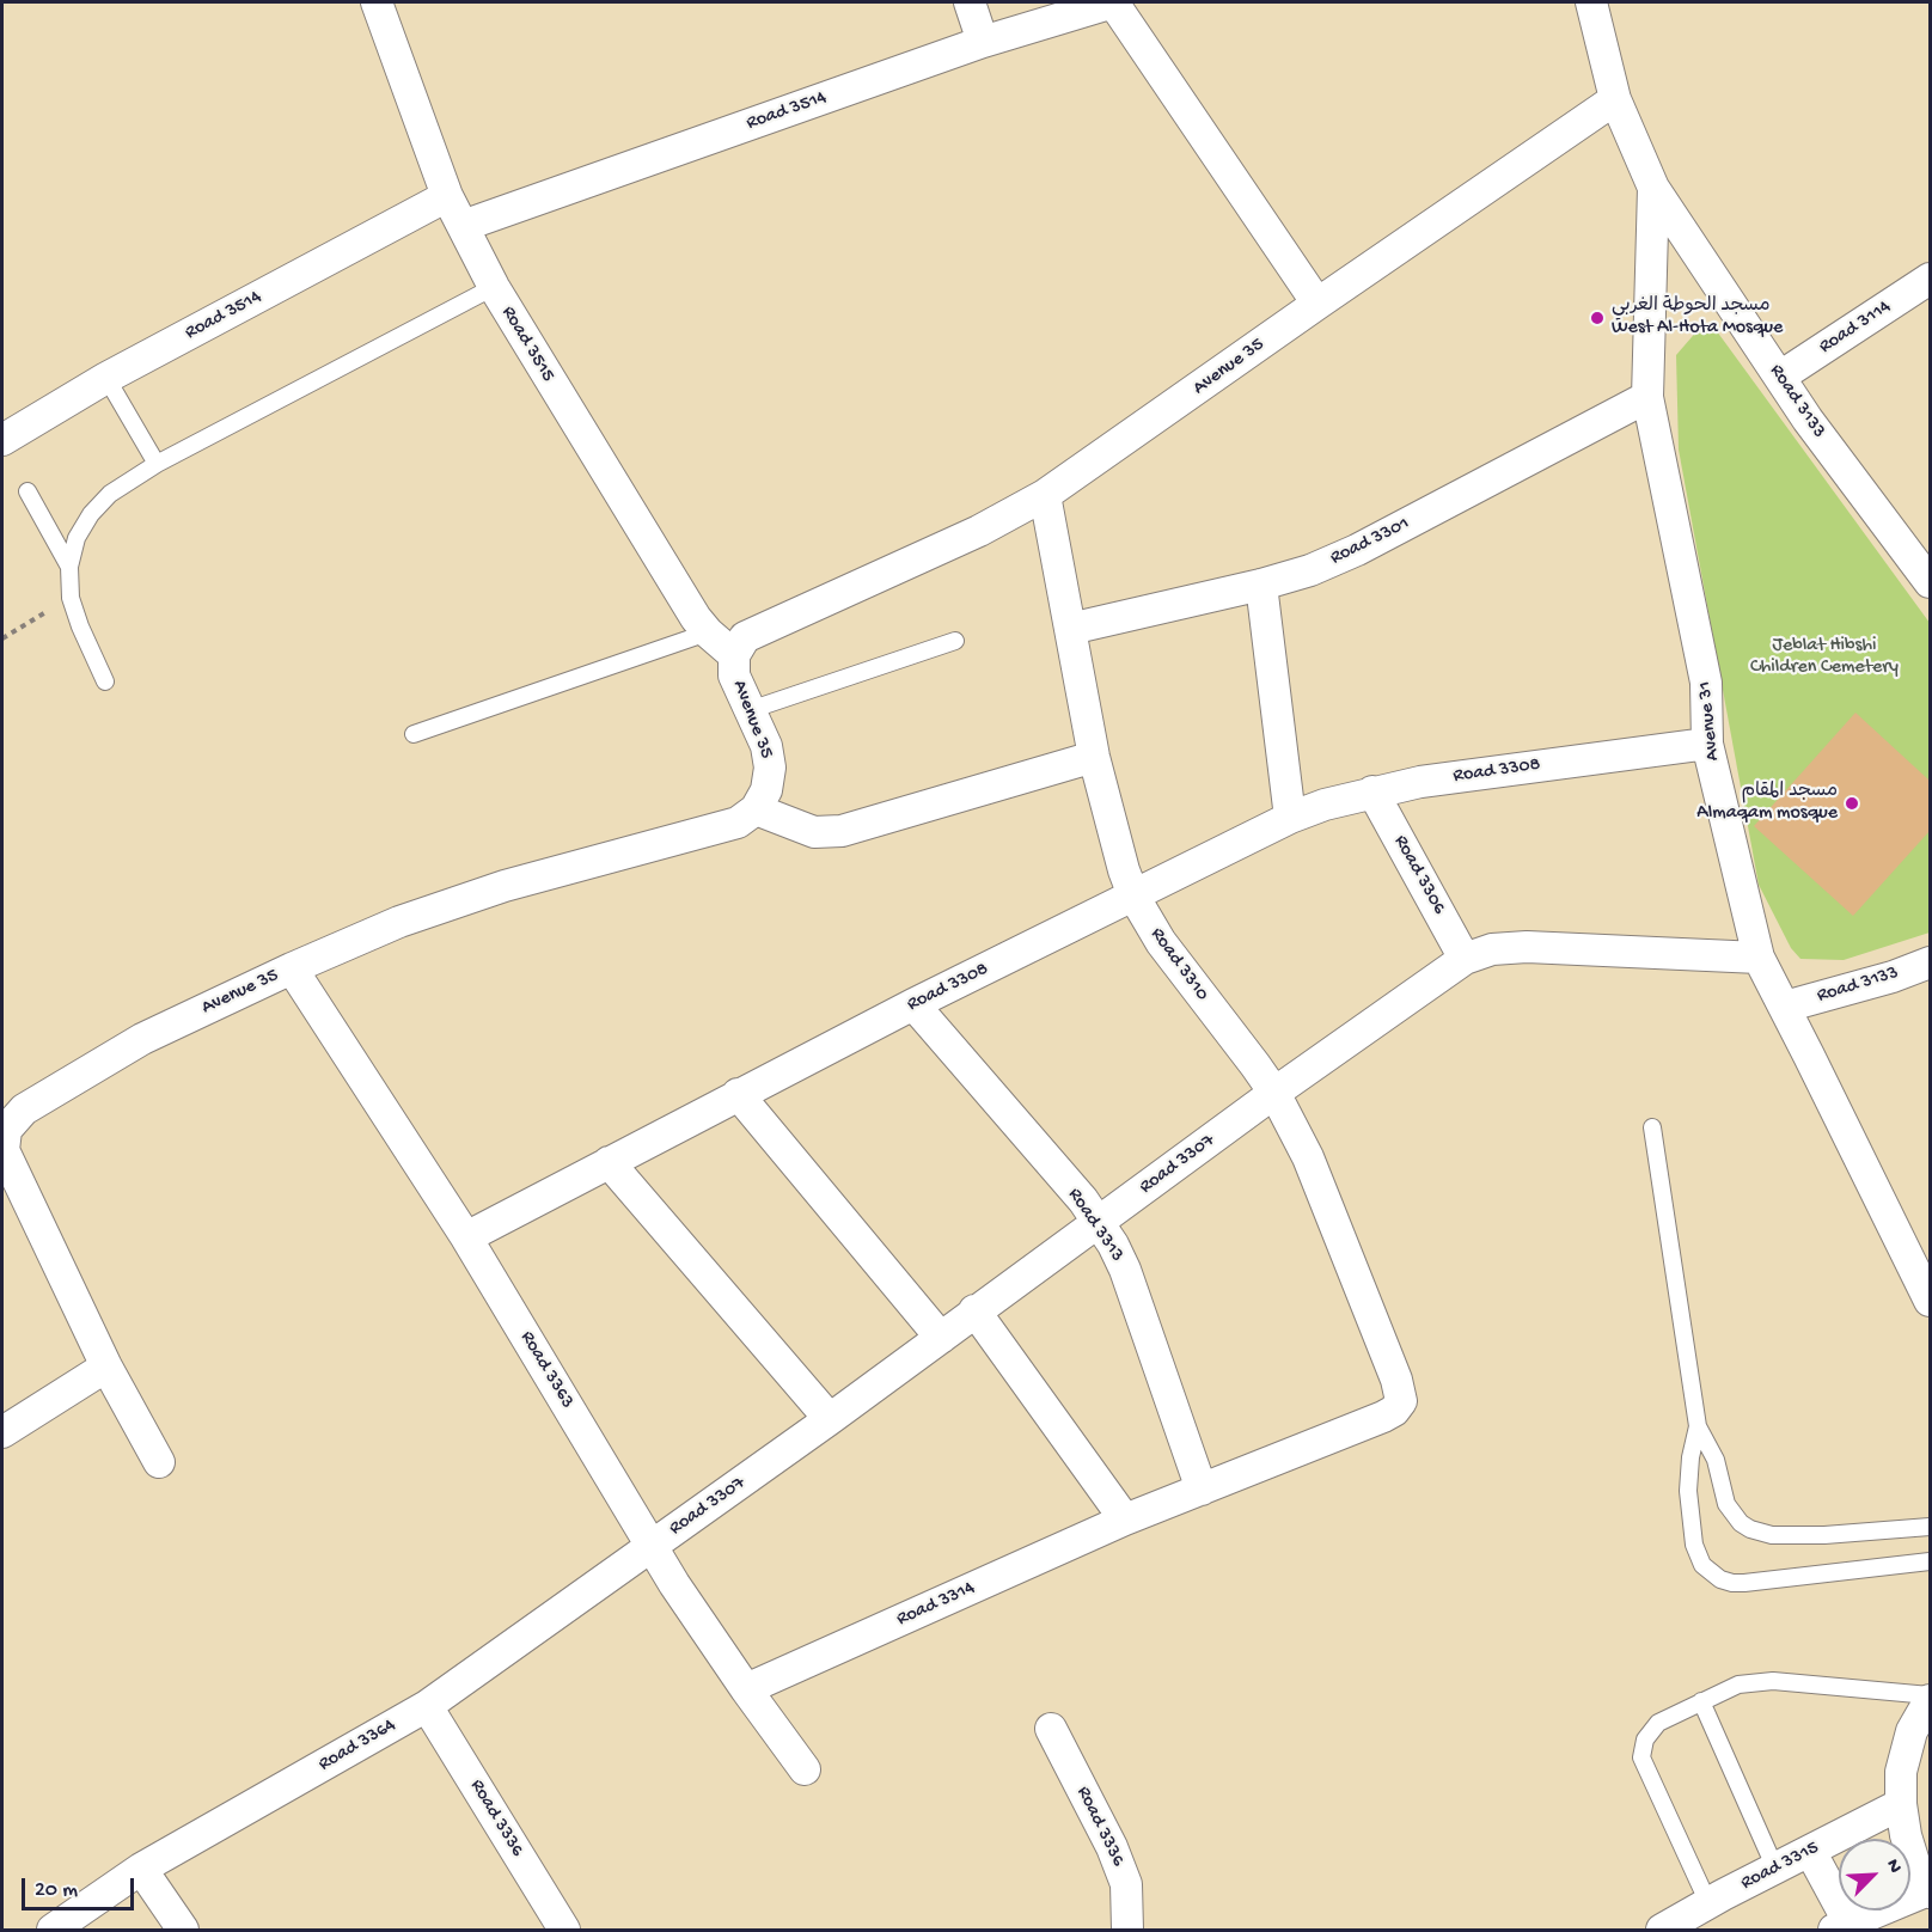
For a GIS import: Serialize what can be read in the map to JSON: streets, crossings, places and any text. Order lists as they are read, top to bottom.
{
  "streets": {
    "street": [
      "Road 3514",
      "Road 3114",
      "Road 3515",
      "Avenue 35",
      "Road 3133",
      "Road 3301",
      "Avenue 31",
      "Road 3308",
      "Road 3306",
      "Road 3310",
      "Road 3307",
      "Road 3313",
      "Road 3363",
      "Road 3314",
      "Road 3364",
      "Road 3336",
      "Road 3315"
    ]
  },
  "crossings": [
    ["Road 3514", "Road 3515"],
    ["Road 3514", "Avenue 35"],
    ["Road 3114", "Road 3133"],
    ["Road 3515", "Avenue 35"],
    ["Avenue 35", "Road 3133"],
    ["Avenue 35", "Road 3310"],
    ["Avenue 35", "Road 3363"],
    ["Road 3133", "Avenue 31"],
    ["Road 3301", "Avenue 31"],
    ["Road 3301", "Road 3310"],
    ["Avenue 31", "Road 3308"],
    ["Avenue 31", "Road 3307"],
    ["Road 3308", "Road 3306"],
    ["Road 3308", "Road 3310"],
    ["Road 3308", "Road 3313"],
    ["Road 3308", "Road 3363"],
    ["Road 3306", "Road 3307"],
    ["Road 3310", "Road 3307"],
    ["Road 3310", "Road 3314"],
    ["Road 3307", "Road 3313"],
    ["Road 3307", "Road 3363"],
    ["Road 3307", "Road 3364"],
    ["Road 3313", "Road 3314"],
    ["Road 3363", "Road 3314"],
    ["Road 3363", "Road 3364"],
    ["Road 3364", "Road 3336"]
  ],
  "parks": ["Jeblat Hibshi Children Cemetery"],
  "places": ["مسجد الحوطة الغربي West Al-Hota Mosque", "مسجد المقام Almaqam mosque"],
  "scale_bar": "20 m",
  "north": "top right"
}
